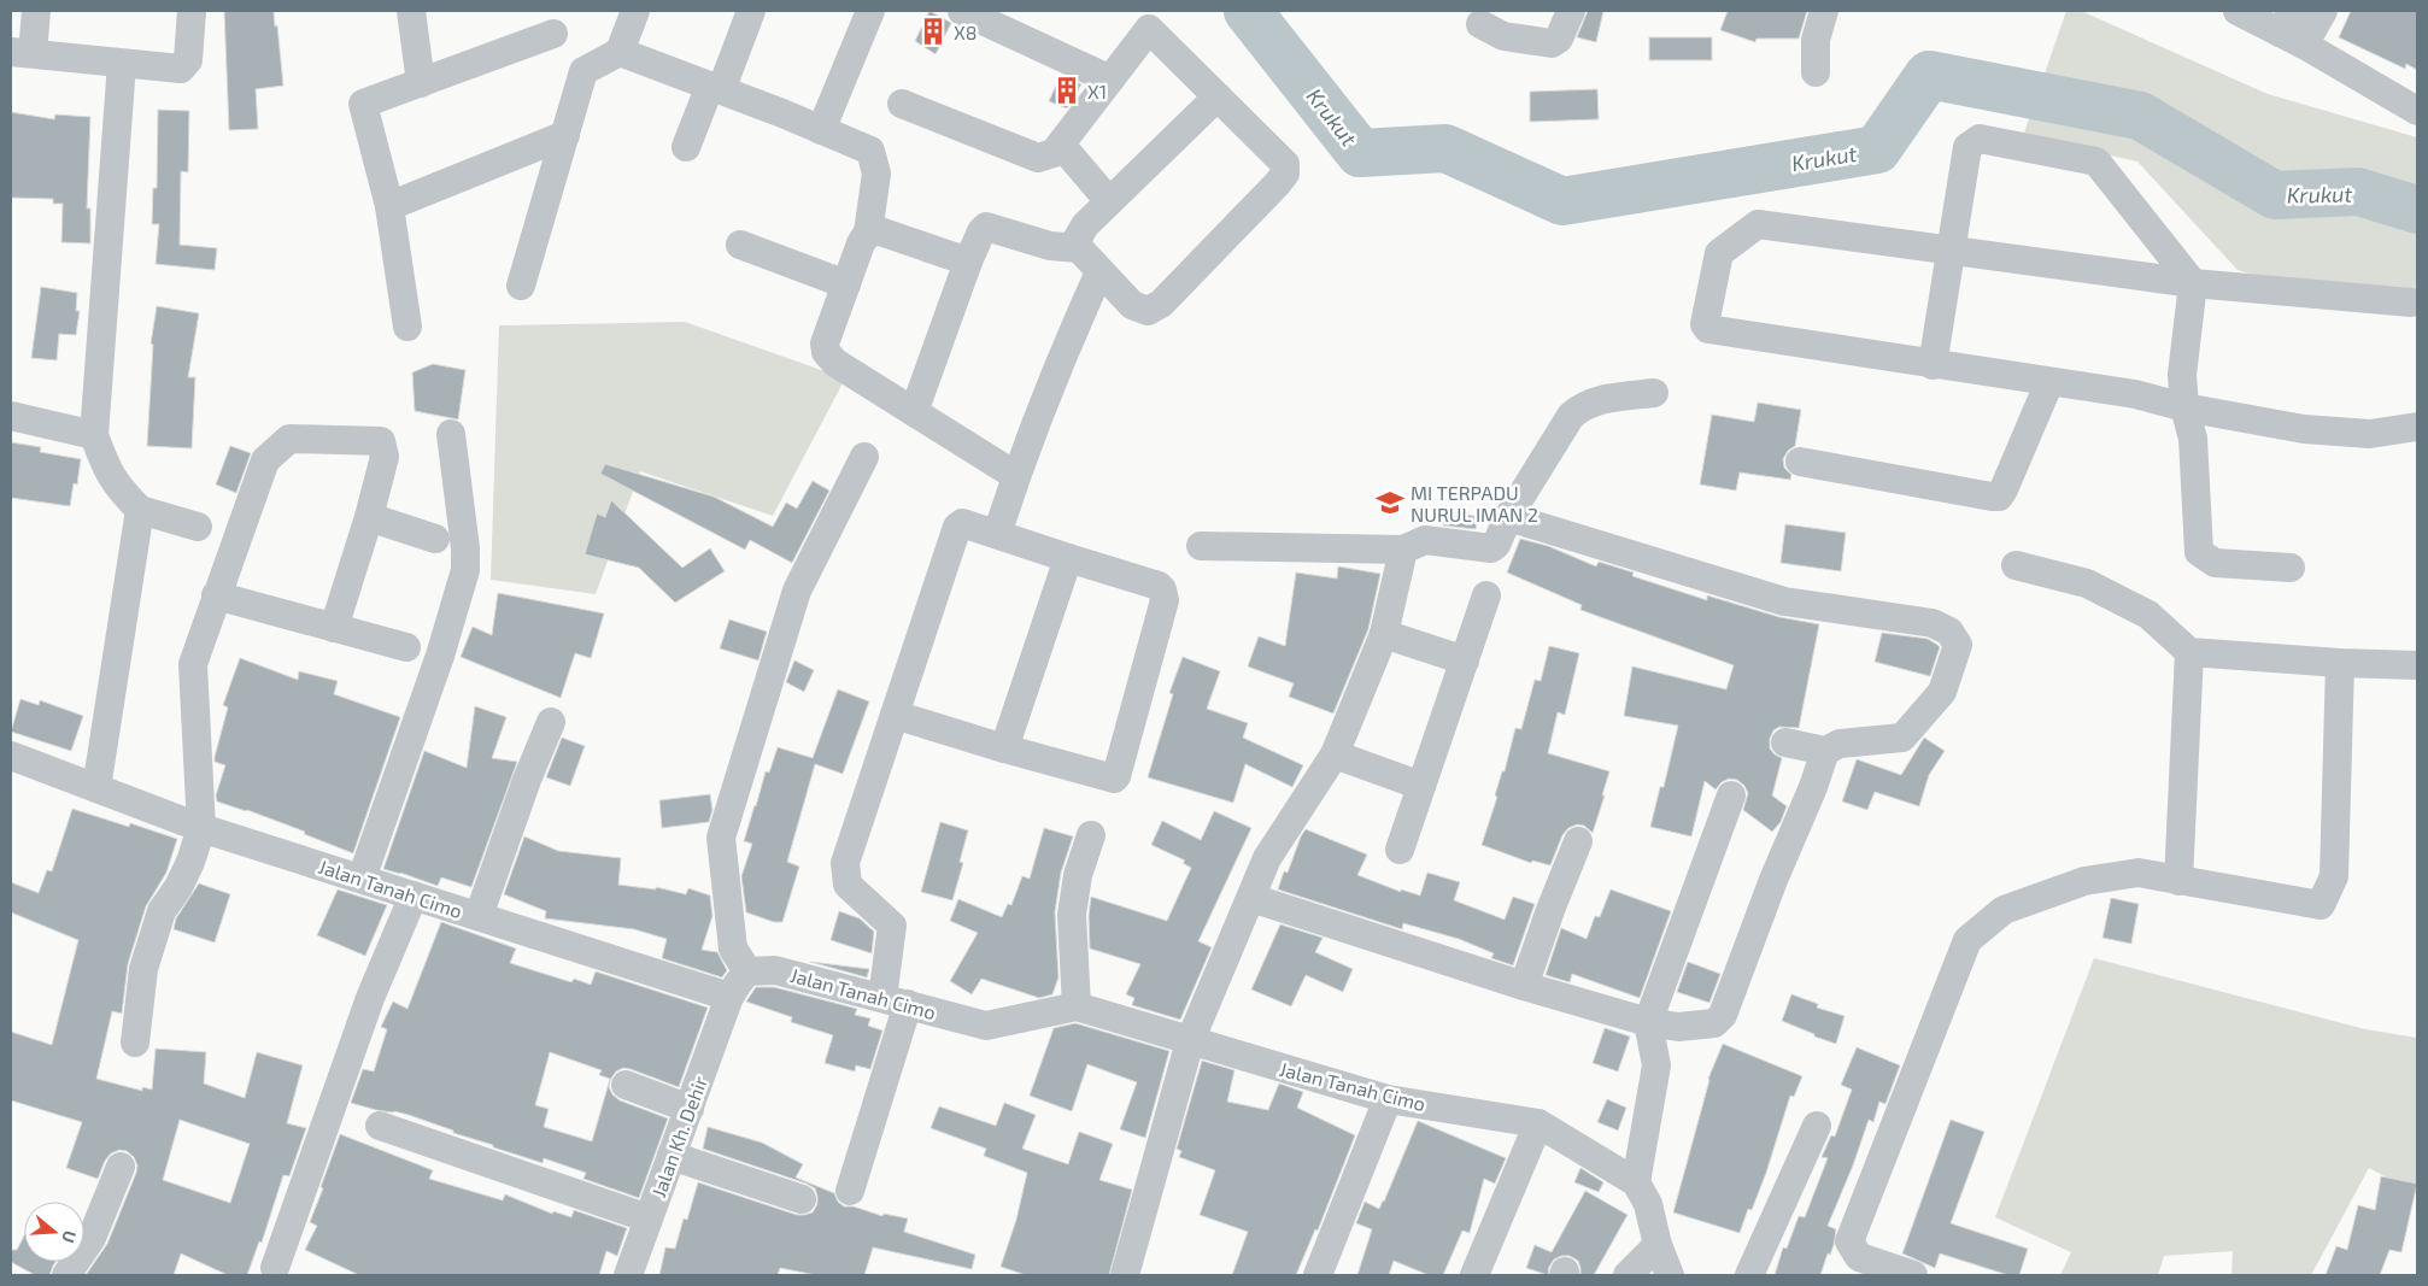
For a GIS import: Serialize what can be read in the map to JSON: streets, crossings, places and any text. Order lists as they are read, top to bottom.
{
  "streets": {
    "street": ["Jalan Tanah Cimo", "Jalan Kh. Dehir"]
  },
  "crossings": [
    ["Jalan Tanah Cimo", "Jalan Kh. Dehir"]
  ],
  "water": ["Krukut"],
  "places": {
    "building": ["X8", "X1"],
    "school or university": ["MI TERPADU NURUL IMAN 2"]
  },
  "north": "right"
}
